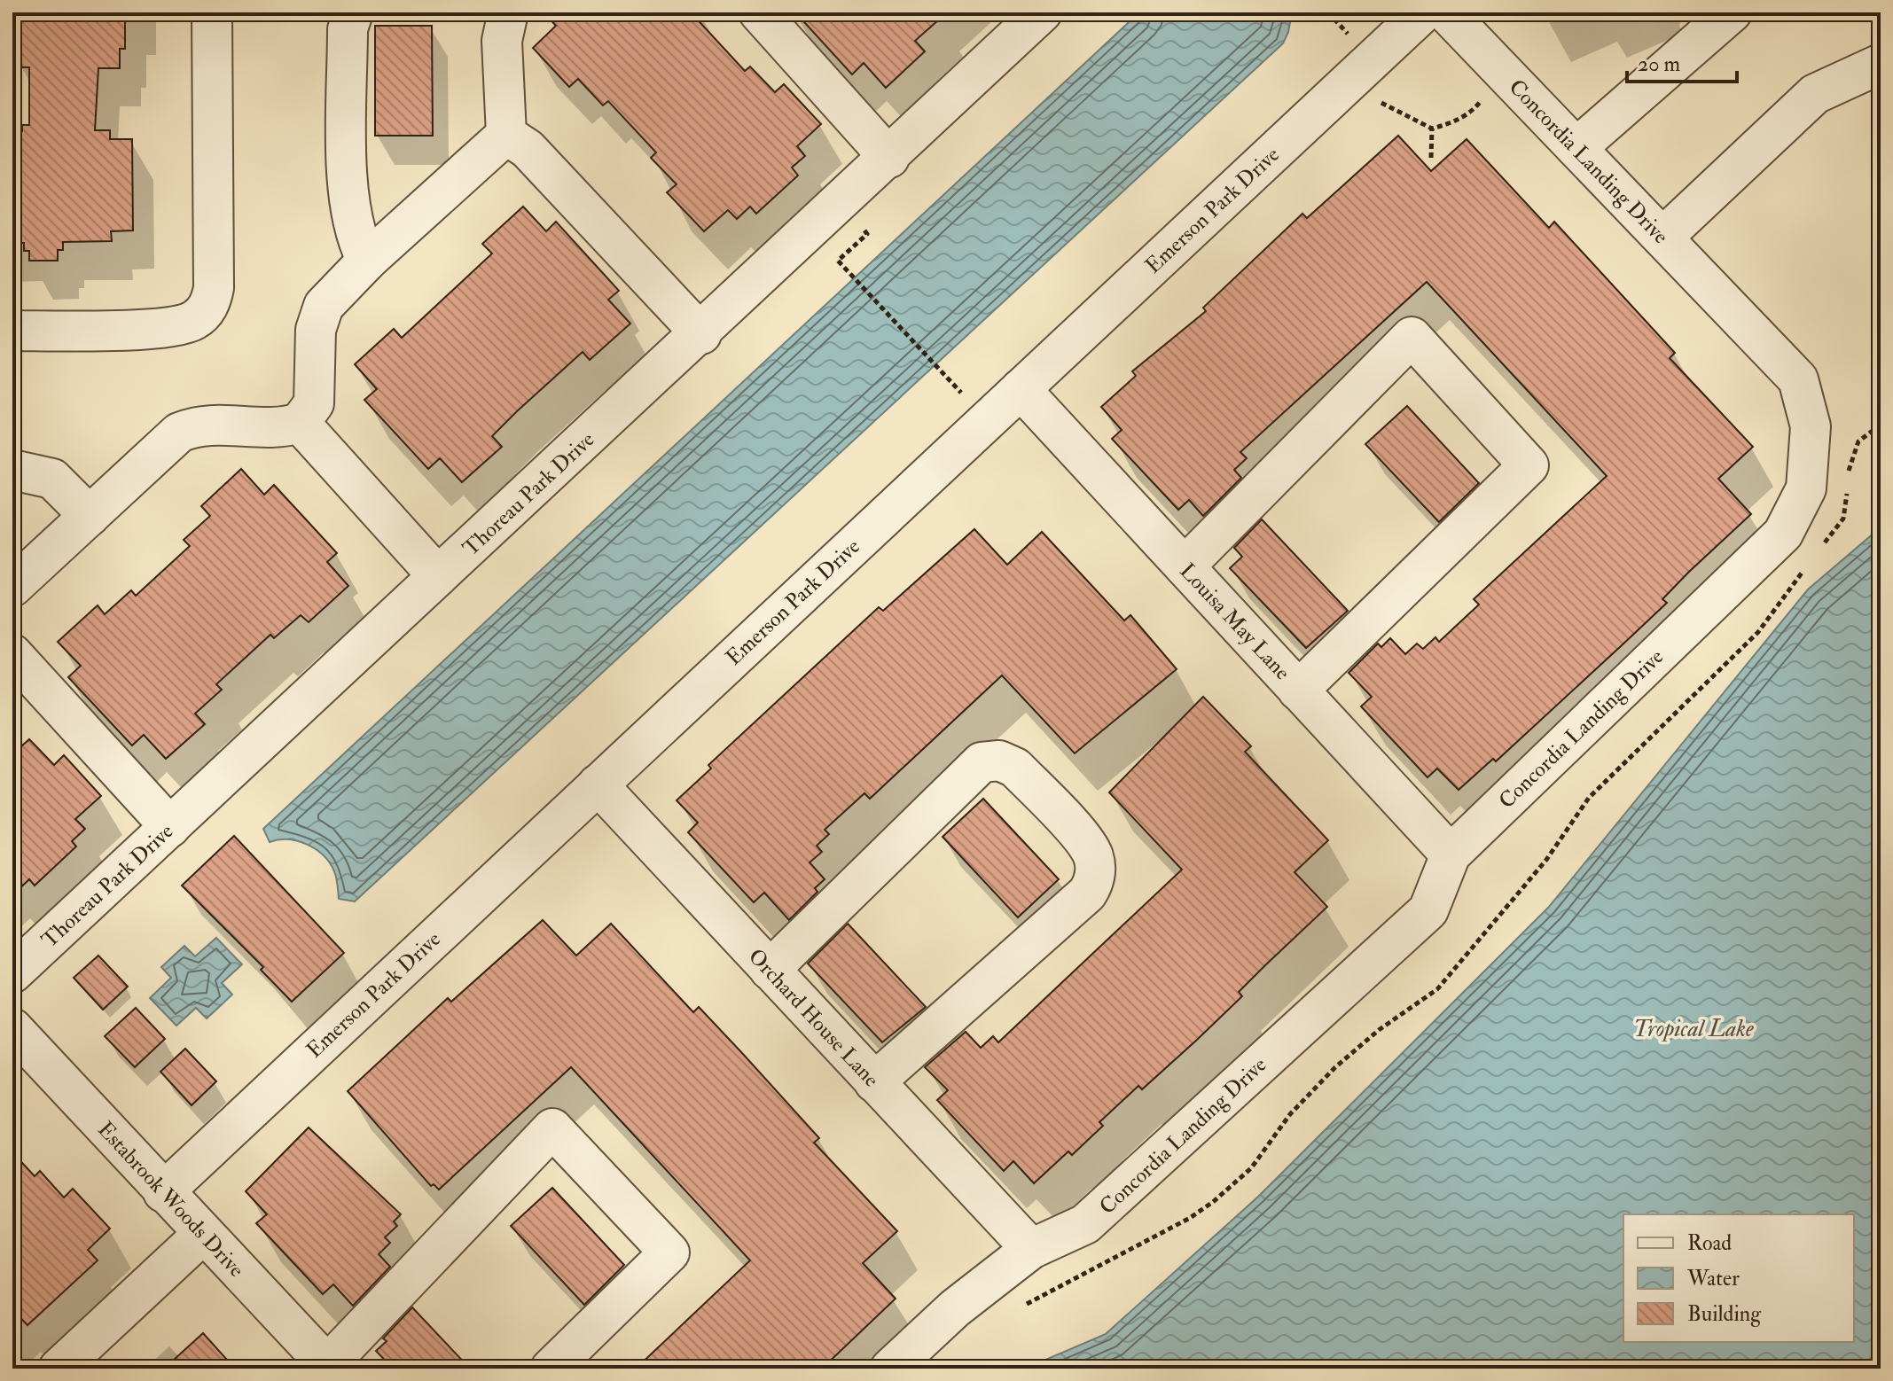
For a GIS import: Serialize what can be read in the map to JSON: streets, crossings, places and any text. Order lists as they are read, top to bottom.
{
  "streets": {
    "lane": [
      "Concordia Landing Drive",
      "Emerson Park Drive",
      "Thoreau Park Drive",
      "Louisa May Lane",
      "Orchard House Lane",
      "Estabrook Woods Drive"
    ]
  },
  "crossings": [
    ["Concordia Landing Drive", "Louisa May Lane"],
    ["Concordia Landing Drive", "Orchard House Lane"],
    ["Emerson Park Drive", "Louisa May Lane"],
    ["Emerson Park Drive", "Orchard House Lane"],
    ["Emerson Park Drive", "Estabrook Woods Drive"]
  ],
  "water": ["Tropical Lake"],
  "legend": ["Road", "Water", "Building"],
  "scale_bar": "20 m"
}
